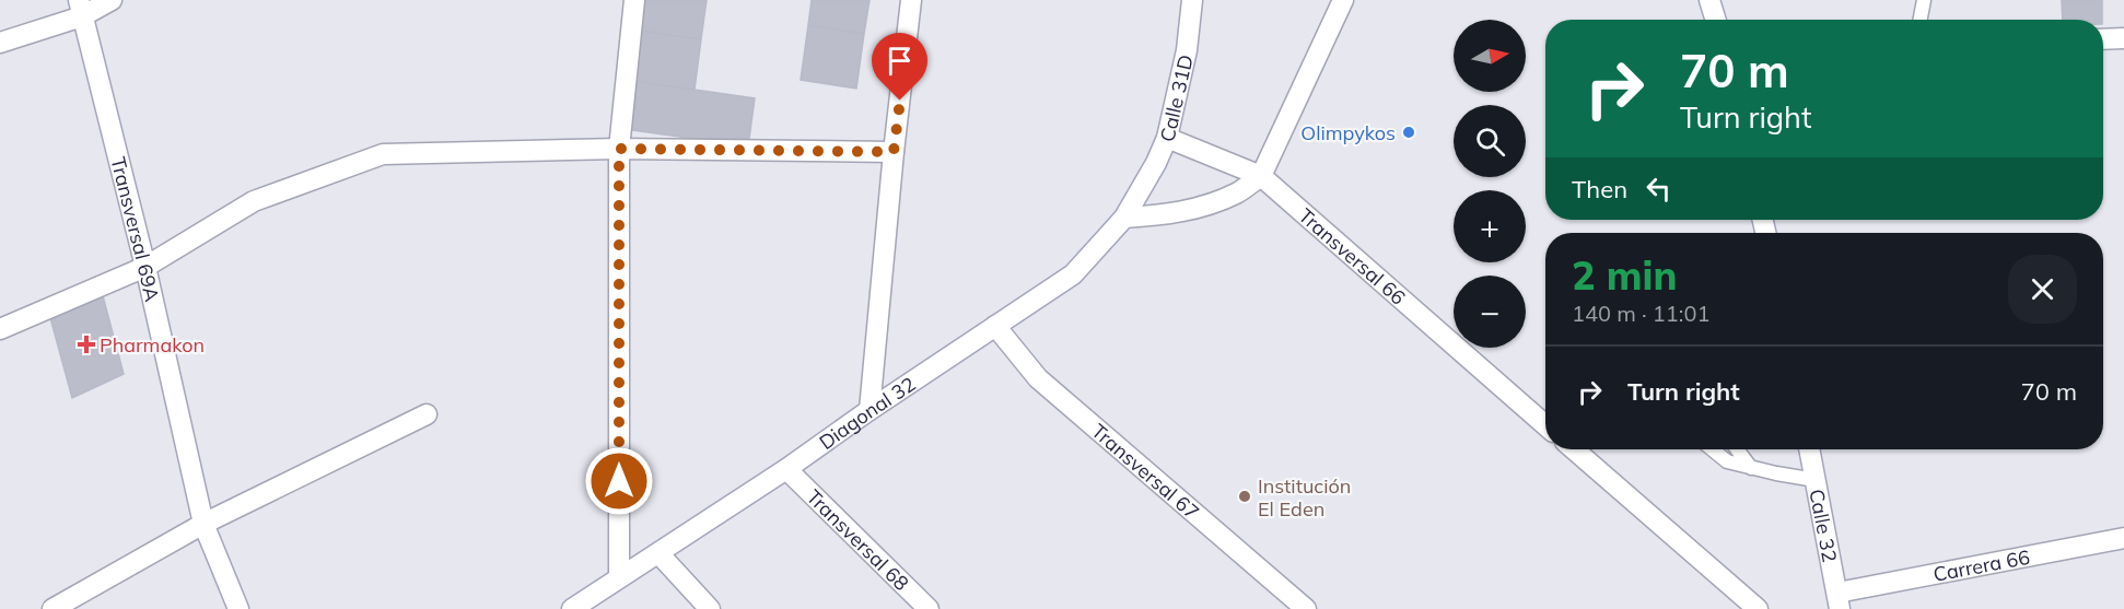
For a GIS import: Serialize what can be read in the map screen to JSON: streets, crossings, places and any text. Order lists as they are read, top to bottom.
{
  "streets": {
    "street": [
      "Calle 31D",
      "Transversal 69A",
      "Transversal 66",
      "Diagonal 32",
      "Transversal 67",
      "Calle 32",
      "Transversal 68",
      "Carrera 66"
    ]
  },
  "crossings": [
    ["Calle 31D", "Transversal 66"],
    ["Calle 31D", "Diagonal 32"],
    ["Diagonal 32", "Transversal 67"],
    ["Diagonal 32", "Transversal 68"],
    ["Calle 32", "Carrera 66"]
  ],
  "places": {
    "other": ["Olimpykos", "Institución El Eden"],
    "health": ["Pharmakon"]
  },
  "north": "right",
  "page": {
    "map_buttons": ["+", "−"],
    "turn": ["70 m", "Turn right"],
    "then": "Then",
    "heading": ["2 min", "140 m · 11:01"],
    "list": [
      {
        "name": "Turn right",
        "value": "70 m"
      }
    ]
  }
}
